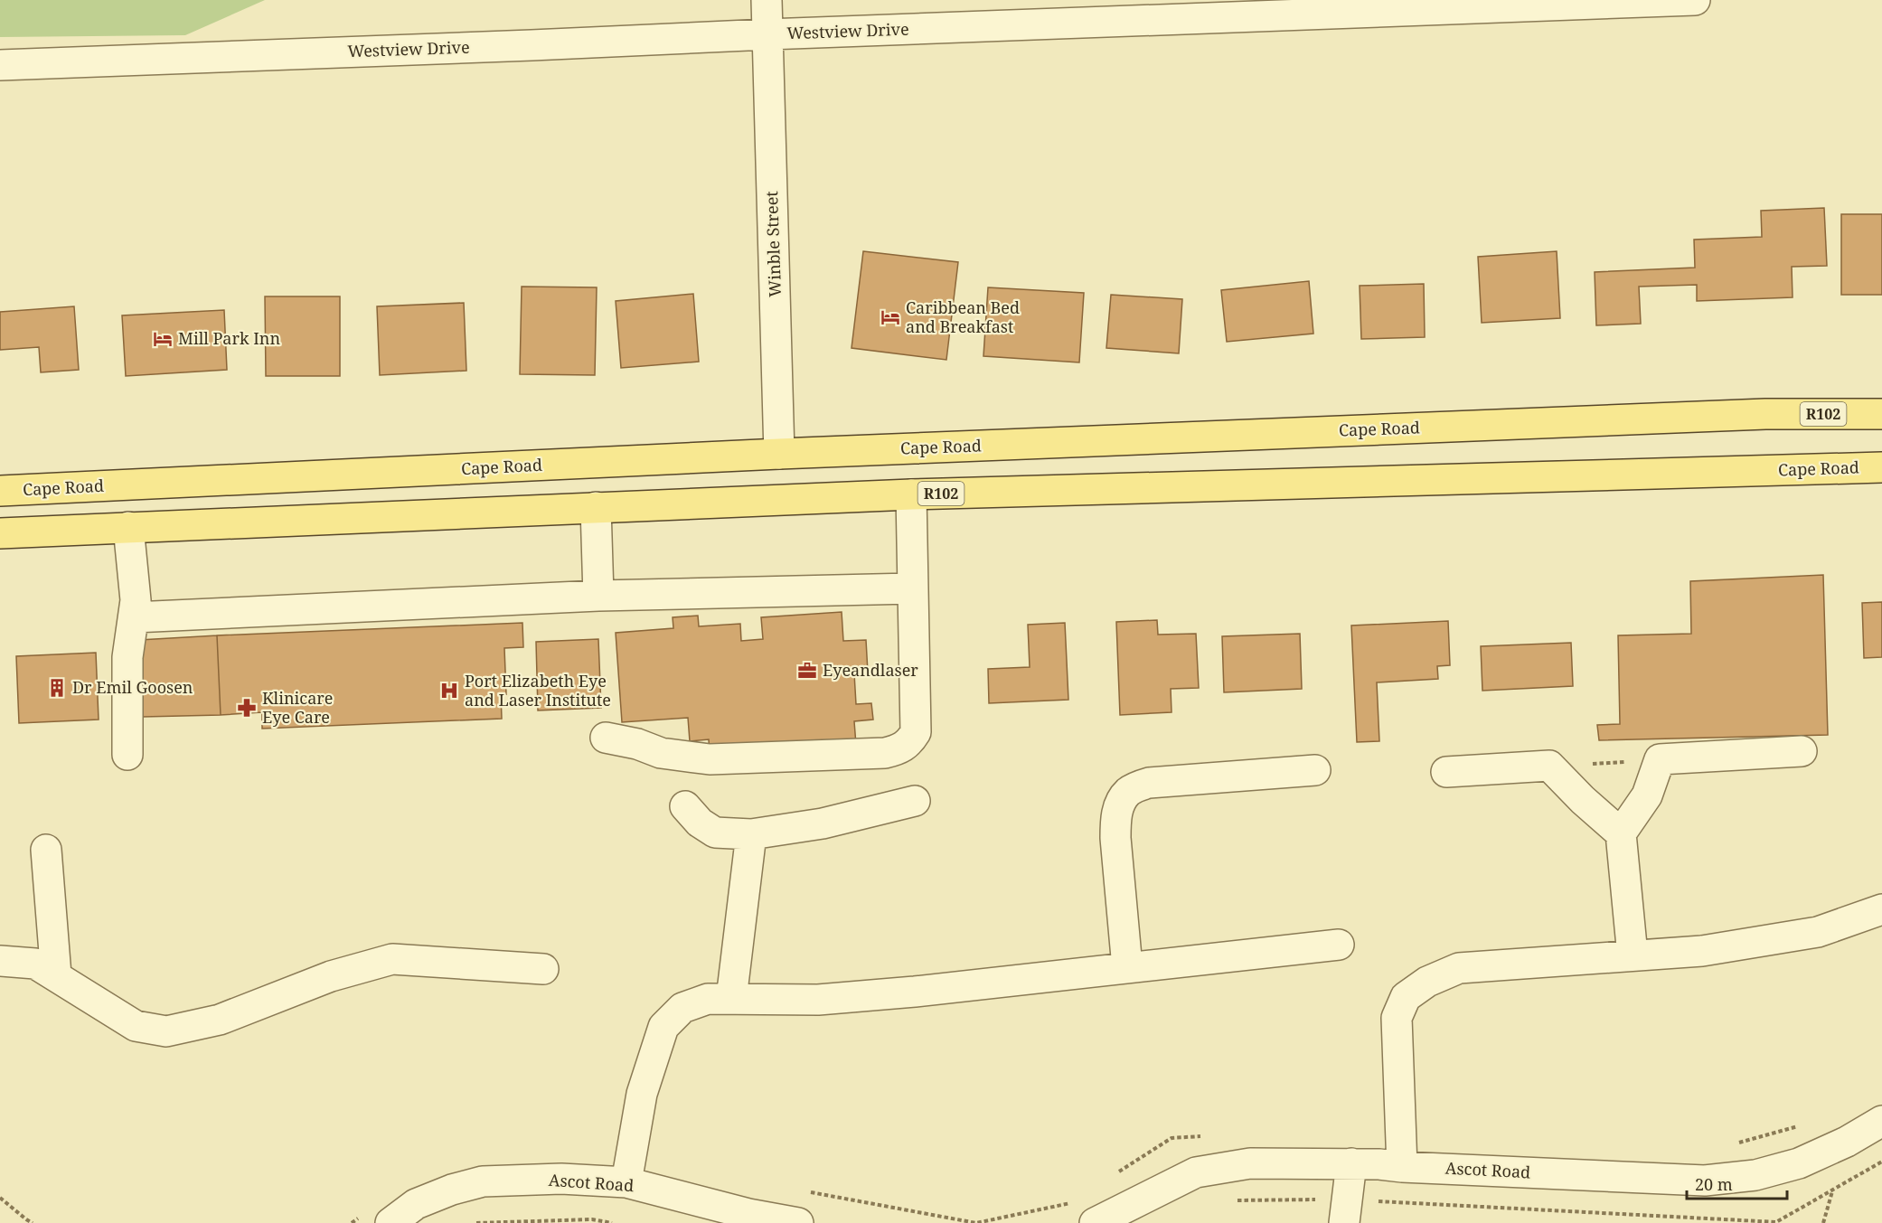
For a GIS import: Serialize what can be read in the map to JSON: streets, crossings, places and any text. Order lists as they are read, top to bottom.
{
  "streets": {
    "main road": ["R102", "Cape Road"],
    "street": ["Westview Drive", "Winble Street", "Ascot Road"]
  },
  "crossings": [
    ["Westview Drive", "Winble Street"],
    ["Winble Street", "Cape Road"]
  ],
  "places": {
    "hotel": ["Caribbean Bed and Breakfast", "Mill Park Inn"],
    "office": ["Eyeandlaser"],
    "building": ["Dr Emil Goosen"],
    "hospital": ["Port Elizabeth Eye and Laser Institute"],
    "pharmacy": ["Klinicare Eye Care"]
  },
  "scale_bar": "20 m"
}
